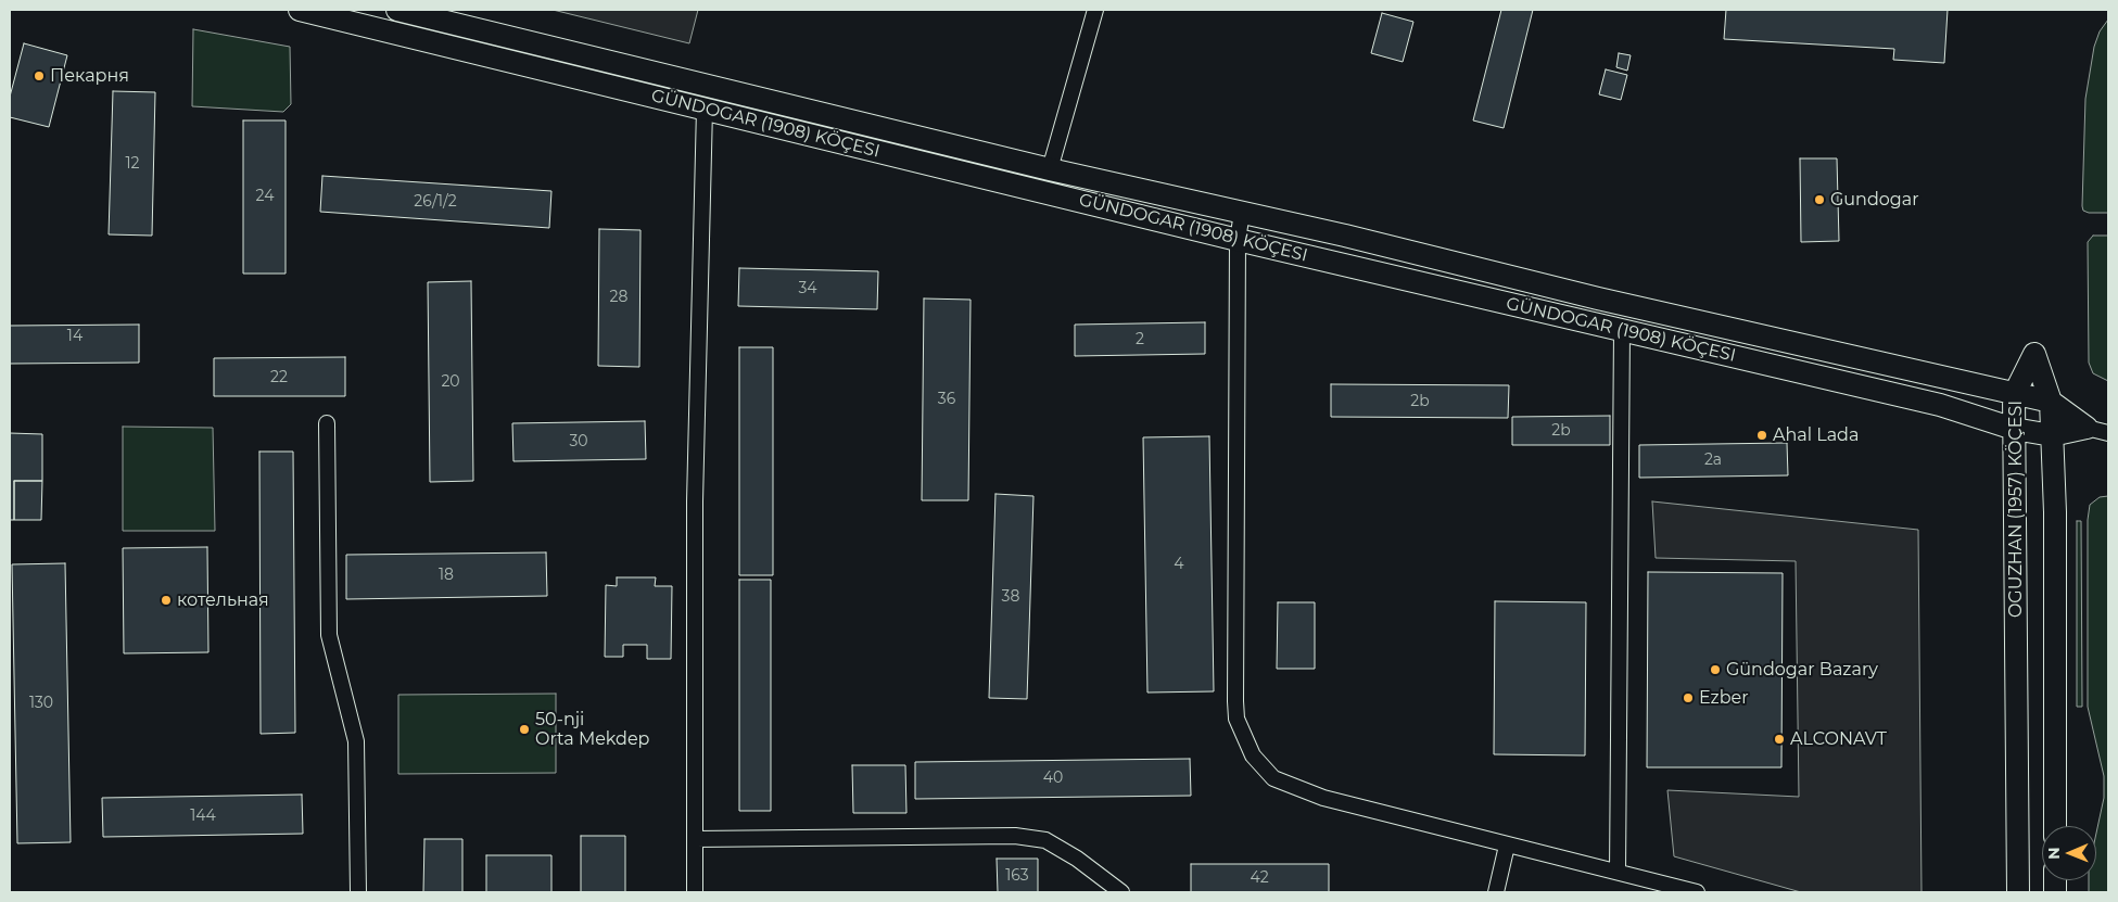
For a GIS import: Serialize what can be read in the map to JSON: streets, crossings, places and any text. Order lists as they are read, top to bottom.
{
  "streets": {
    "main road": ["GÜNDOGAR (1908) KÖÇESI", "OGUZHAN (1957) KÖÇESI"]
  },
  "crossings": [
    ["GÜNDOGAR (1908) KÖÇESI", "OGUZHAN (1957) KÖÇESI"]
  ],
  "places": [
    "Пекарня",
    "Gundogar",
    "Ahal Lada",
    "котельная",
    "Gündogar Bazary",
    "Ezber",
    "50-nji Orta Mekdep",
    "ALCONAVT"
  ],
  "house_numbers": [
    "12",
    "24",
    "26/1/2",
    "34",
    "28",
    "14",
    "2",
    "22",
    "20",
    "36",
    "2b",
    "2b",
    "30",
    "2a",
    "4",
    "18",
    "38",
    "130",
    "40",
    "144",
    "163",
    "42"
  ],
  "north": "left"
}
